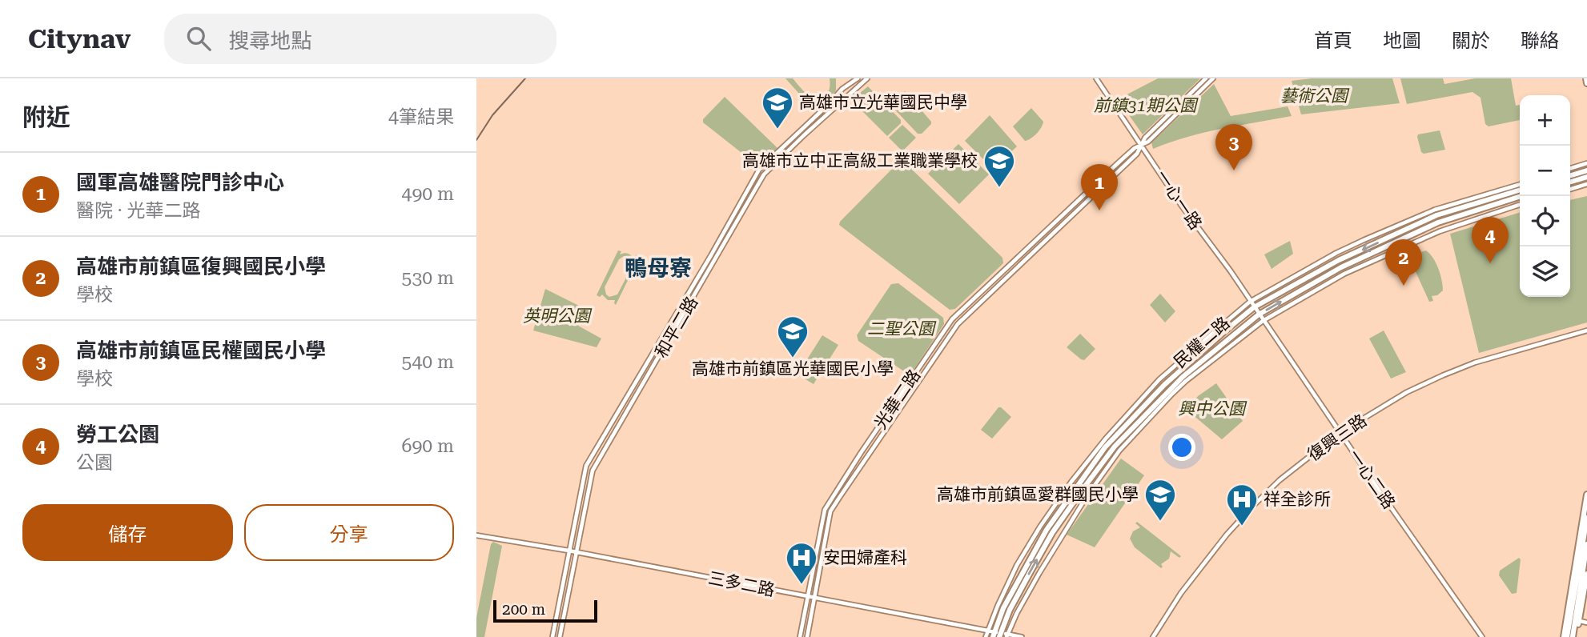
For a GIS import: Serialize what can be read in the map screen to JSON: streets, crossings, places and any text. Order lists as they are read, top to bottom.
{
  "streets": {
    "main road": ["民權二路"],
    "street": [
      "一心一路",
      "和平二路",
      "光華二路",
      "復興三路",
      "一心二路",
      "三多二路"
    ]
  },
  "crossings": [
    ["一心一路", "民權二路"],
    ["一心一路", "光華二路"],
    ["一心一路", "一心二路"],
    ["和平二路", "三多二路"],
    ["民權二路", "一心二路"],
    ["民權二路", "三多二路"],
    ["光華二路", "三多二路"],
    ["復興三路", "一心二路"]
  ],
  "districts": ["鴨母寮"],
  "parks": [
    "藝術公園",
    "前鎮31期公園",
    "英明公園",
    "二聖公園",
    "興中公園"
  ],
  "places": {
    "school or university": [
      "高雄市立光華國民中學",
      "高雄市立中正高級工業職業學校",
      "高雄市前鎮區光華國民小學",
      "高雄市前鎮區愛群國民小學"
    ],
    "hospital": ["祥全診所", "安田婦產科"]
  },
  "scale_bar": "200 m",
  "page": {
    "header": "Citynav",
    "search": "搜尋地點",
    "nav": [
      "首頁",
      "地圖",
      "關於",
      "聯絡"
    ],
    "heading": ["附近", "4筆結果"],
    "map_buttons": ["+", "−"],
    "pins": [
      "3",
      "1",
      "4",
      "2"
    ],
    "list": [
      {
        "mark": "1",
        "name": "國軍高雄醫院門診中心",
        "note": "醫院 · 光華二路",
        "value": "490 m"
      },
      {
        "mark": "2",
        "name": "高雄市前鎮區復興國民小學",
        "note": "學校",
        "value": "530 m"
      },
      {
        "mark": "3",
        "name": "高雄市前鎮區民權國民小學",
        "note": "學校",
        "value": "540 m"
      },
      {
        "mark": "4",
        "name": "勞工公園",
        "note": "公園",
        "value": "690 m"
      }
    ],
    "buttons": ["儲存", "分享"],
    "scale": "200 m"
  }
}
